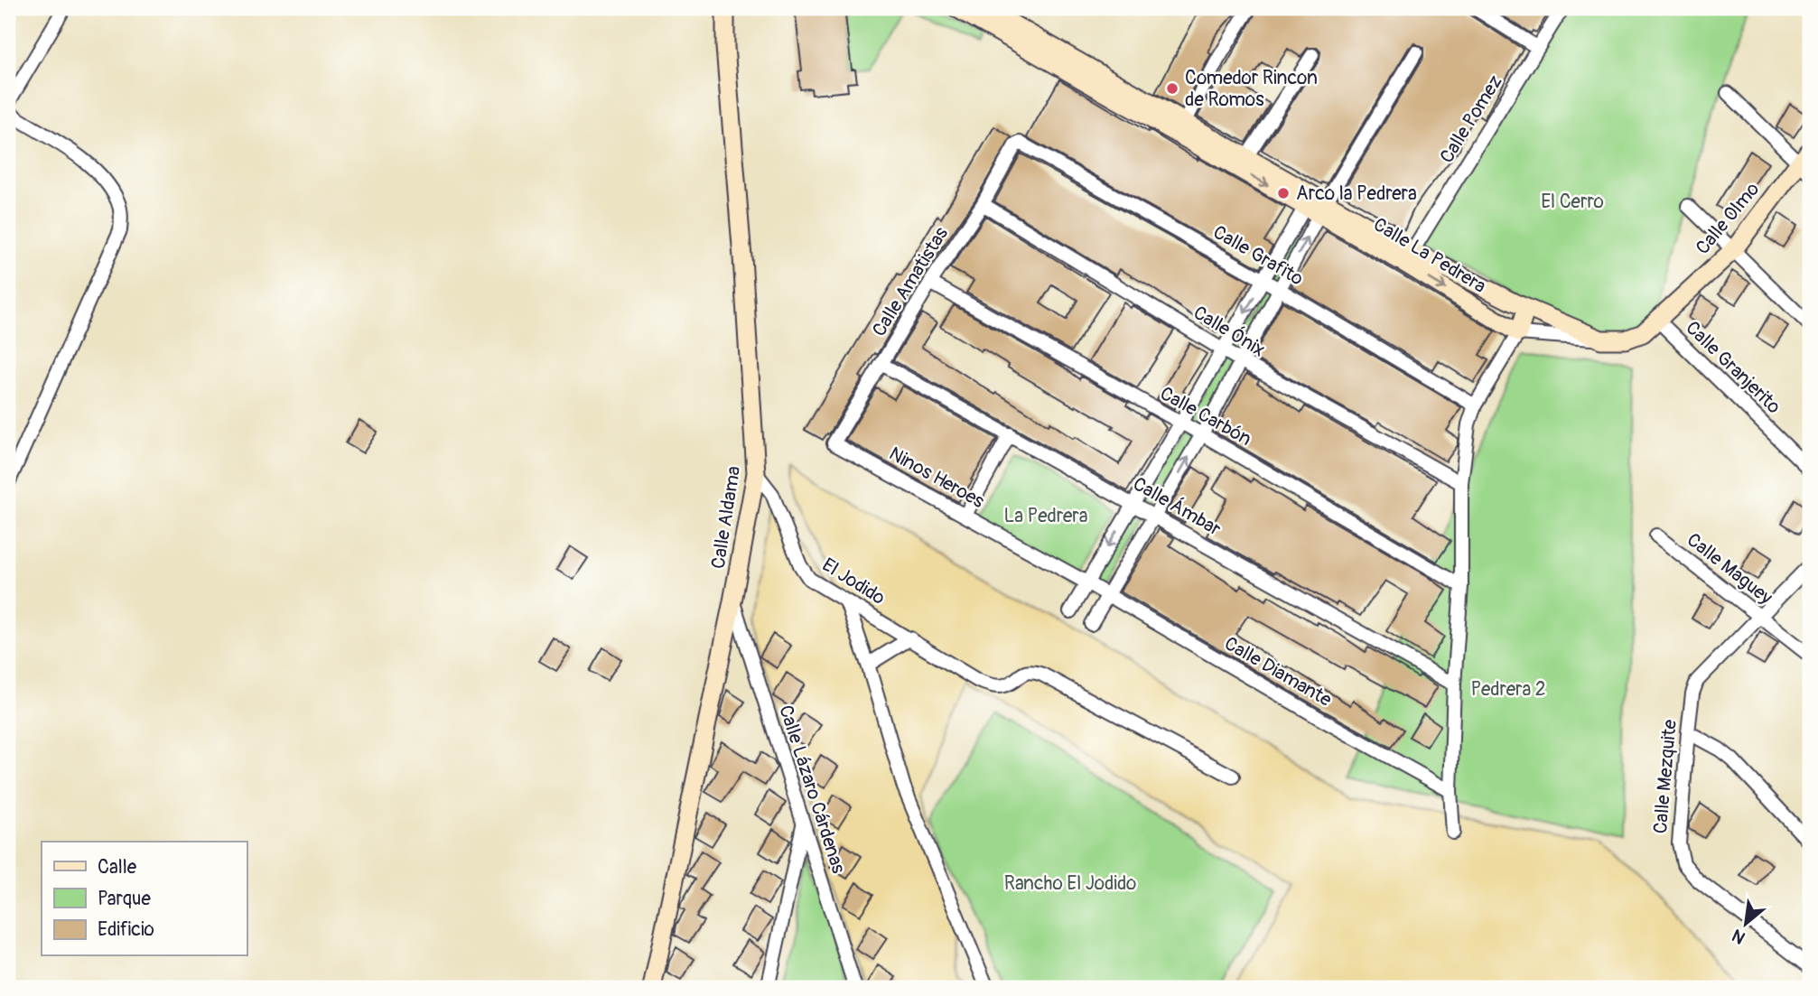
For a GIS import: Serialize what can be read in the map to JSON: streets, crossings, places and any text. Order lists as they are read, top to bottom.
{
  "streets": {
    "main road": ["Calle Olmo", "Calle La Pedrera", "Calle Aldama"],
    "street": [
      "Calle Pomez",
      "Calle Grafito",
      "Calle Amatistas",
      "Calle Ónix",
      "Calle Granjerito",
      "Calle Carbón",
      "Ninos Heroes",
      "Calle Ámbar",
      "Calle Maguey",
      "El Jodido",
      "Calle Diamante",
      "Calle Mezquite",
      "Calle Lázaro Cárdenas"
    ]
  },
  "crossings": [
    ["Calle Pomez", "Calle La Pedrera"],
    ["Calle Olmo", "Calle La Pedrera"],
    ["Calle Olmo", "Calle Granjerito"],
    ["Calle Grafito", "Calle Amatistas"],
    ["Calle Amatistas", "Calle Ónix"],
    ["Calle Amatistas", "Calle Carbón"],
    ["Calle Amatistas", "Ninos Heroes"],
    ["Calle Amatistas", "Calle Ámbar"],
    ["Ninos Heroes", "Calle Diamante"],
    ["Calle Aldama", "El Jodido"],
    ["Calle Aldama", "Calle Lázaro Cárdenas"],
    ["Calle Maguey", "Calle Mezquite"]
  ],
  "parks": [
    "El Cerro",
    "La Pedrera",
    "Pedrera 2",
    "Rancho El Jodido"
  ],
  "places": ["Comedor Rincon de Romos", "Arco la Pedrera"],
  "legend": ["Calle", "Parque", "Edificio"],
  "north": "bottom left"
}
